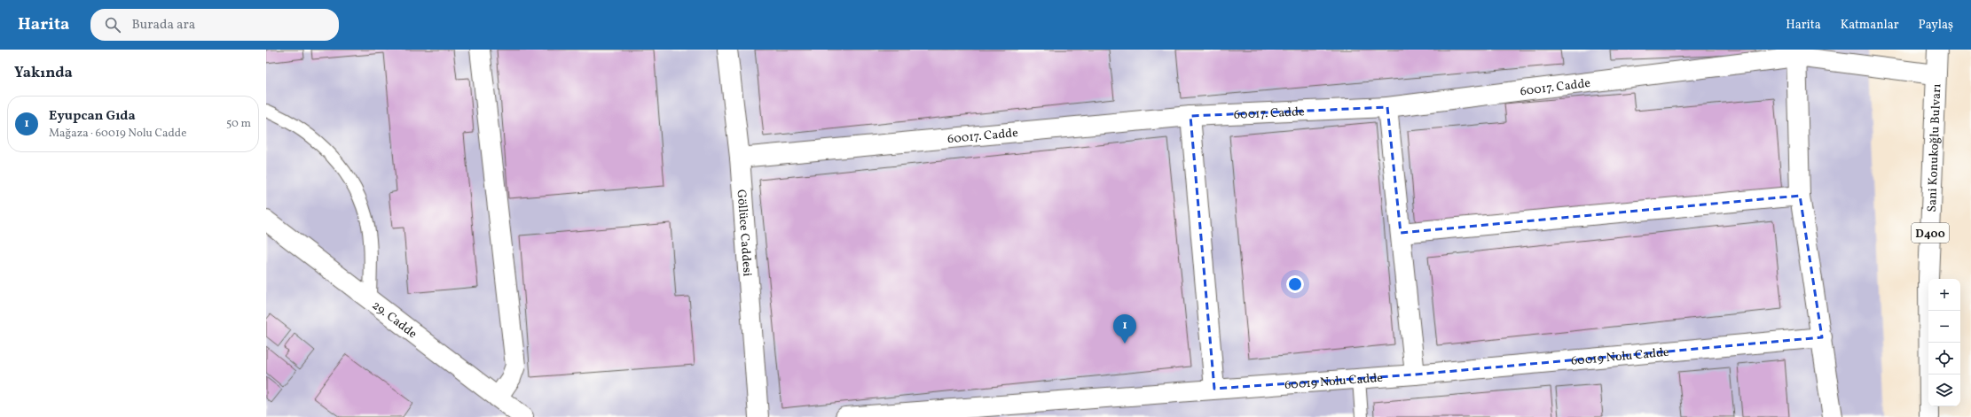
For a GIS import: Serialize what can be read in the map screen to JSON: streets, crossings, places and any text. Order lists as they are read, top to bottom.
{
  "streets": {
    "main road": [
      "60017. Cadde",
      "Sani Konukoğlu Bulvarı",
      "Göllüce Caddesi",
      "D400",
      "29. Cadde",
      "60019 Nolu Cadde"
    ]
  },
  "crossings": [
    ["60017. Cadde", "Sani Konukoğlu Bulvarı"],
    ["60017. Cadde", "Göllüce Caddesi"]
  ],
  "page": {
    "header": "Harita",
    "search": "Burada ara",
    "nav": ["Harita", "Katmanlar", "Paylaş"],
    "heading": "Yakında",
    "list": [
      {
        "mark": "1",
        "name": "Eyupcan Gıda",
        "note": "Mağaza · 60019 Nolu Cadde",
        "value": "50 m"
      }
    ],
    "map_buttons": ["+", "−"],
    "pins": "1"
  }
}
